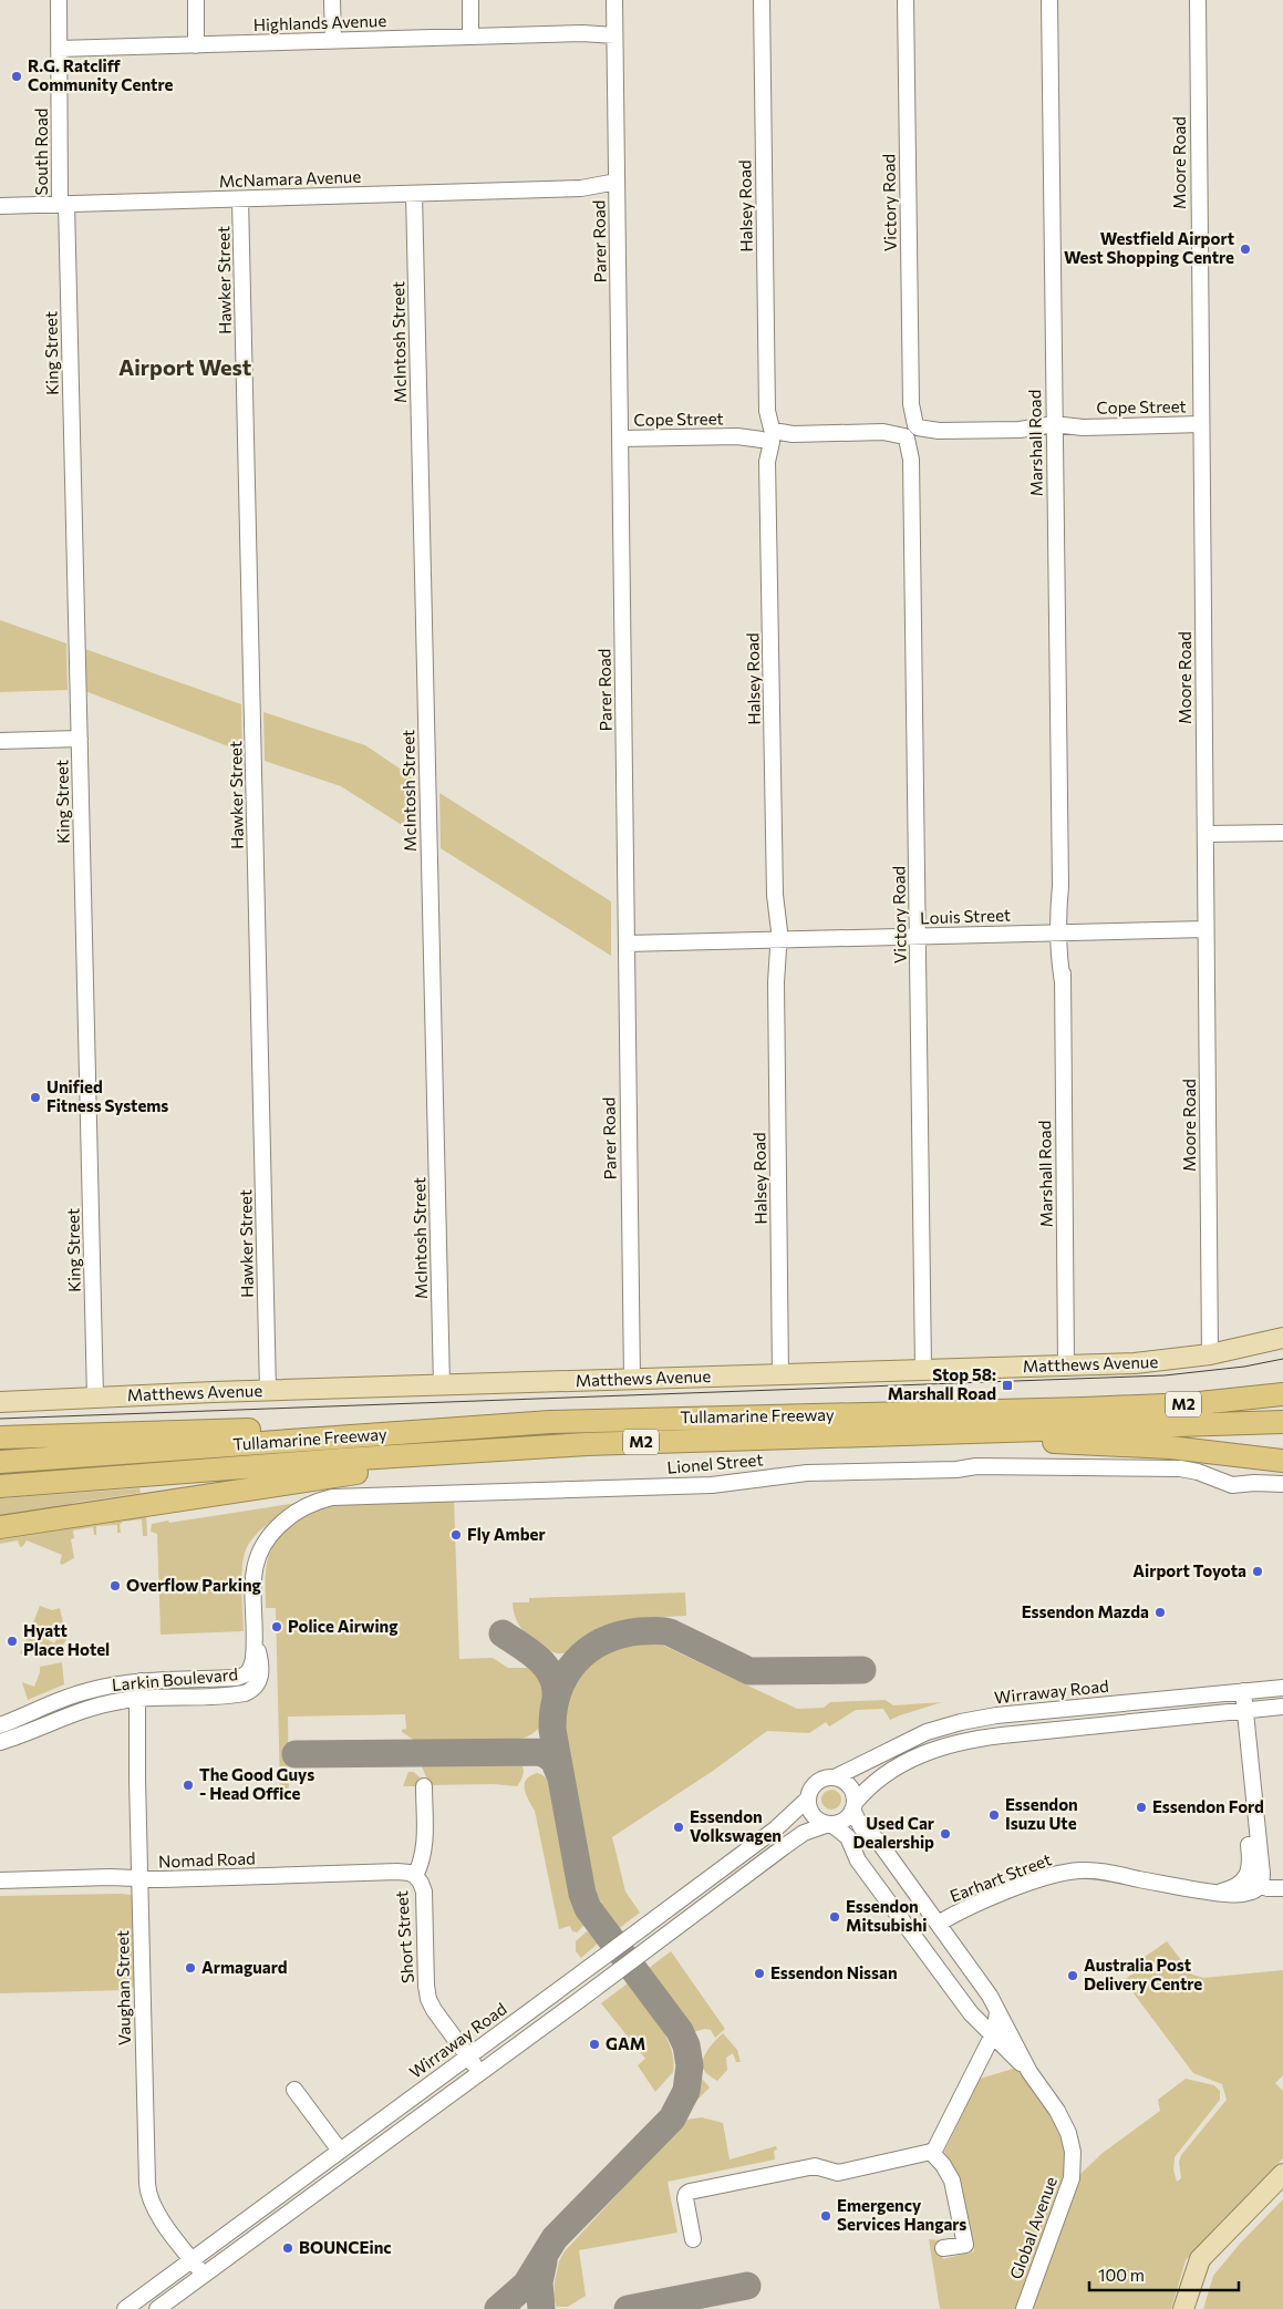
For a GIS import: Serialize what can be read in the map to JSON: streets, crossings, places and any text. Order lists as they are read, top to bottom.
{
  "streets": {
    "highway": ["M2", "Tullamarine Freeway"],
    "main road": ["Matthews Avenue"],
    "street": [
      "Highlands Avenue",
      "South Road",
      "Moore Road",
      "McNamara Avenue",
      "Victory Road",
      "Halsey Road",
      "Parer Road",
      "Hawker Street",
      "McIntosh Street",
      "King Street",
      "Cope Street",
      "Marshall Road",
      "Louis Street",
      "Lionel Street",
      "Larkin Boulevard",
      "Wirraway Road",
      "Nomad Road",
      "Earhart Street",
      "Short Street",
      "Vaughan Street",
      "Global Avenue"
    ]
  },
  "crossings": [
    ["Highlands Avenue", "South Road"],
    ["Highlands Avenue", "Parer Road"],
    ["South Road", "McNamara Avenue"],
    ["South Road", "King Street"],
    ["Moore Road", "Cope Street"],
    ["Moore Road", "Louis Street"],
    ["Moore Road", "Matthews Avenue"],
    ["McNamara Avenue", "Parer Road"],
    ["McNamara Avenue", "Hawker Street"],
    ["McNamara Avenue", "McIntosh Street"],
    ["McNamara Avenue", "King Street"],
    ["Victory Road", "Cope Street"],
    ["Victory Road", "Louis Street"],
    ["Victory Road", "Matthews Avenue"],
    ["Halsey Road", "Cope Street"],
    ["Halsey Road", "Louis Street"],
    ["Halsey Road", "Matthews Avenue"],
    ["Parer Road", "Cope Street"],
    ["Parer Road", "Louis Street"],
    ["Parer Road", "Matthews Avenue"],
    ["Hawker Street", "Matthews Avenue"],
    ["McIntosh Street", "Matthews Avenue"],
    ["King Street", "Matthews Avenue"],
    ["Cope Street", "Marshall Road"],
    ["Marshall Road", "Louis Street"],
    ["Marshall Road", "Matthews Avenue"],
    ["Lionel Street", "Larkin Boulevard"],
    ["Larkin Boulevard", "Vaughan Street"],
    ["Wirraway Road", "Short Street"],
    ["Wirraway Road", "Vaughan Street"],
    ["Wirraway Road", "Global Avenue"],
    ["Nomad Road", "Short Street"],
    ["Nomad Road", "Vaughan Street"],
    ["Earhart Street", "Global Avenue"]
  ],
  "districts": ["Airport West"],
  "places": {
    "other": [
      "R.G. Ratcliff Community Centre",
      "Westfield Airport West Shopping Centre",
      "Unified Fitness Systems",
      "Fly Amber",
      "Airport Toyota",
      "Overflow Parking",
      "Essendon Mazda",
      "Police Airwing",
      "Hyatt Place Hotel",
      "The Good Guys - Head Office",
      "Essendon Ford",
      "Essendon Isuzu Ute",
      "Essendon Volkswagen",
      "Used Car Dealership",
      "Essendon Mitsubishi",
      "Armaguard",
      "Essendon Nissan",
      "Australia Post Delivery Centre",
      "GAM",
      "Emergency Services Hangars",
      "BOUNCEinc"
    ],
    "transit": ["Stop 58: Marshall Road"]
  },
  "scale_bar": "100 m"
}
